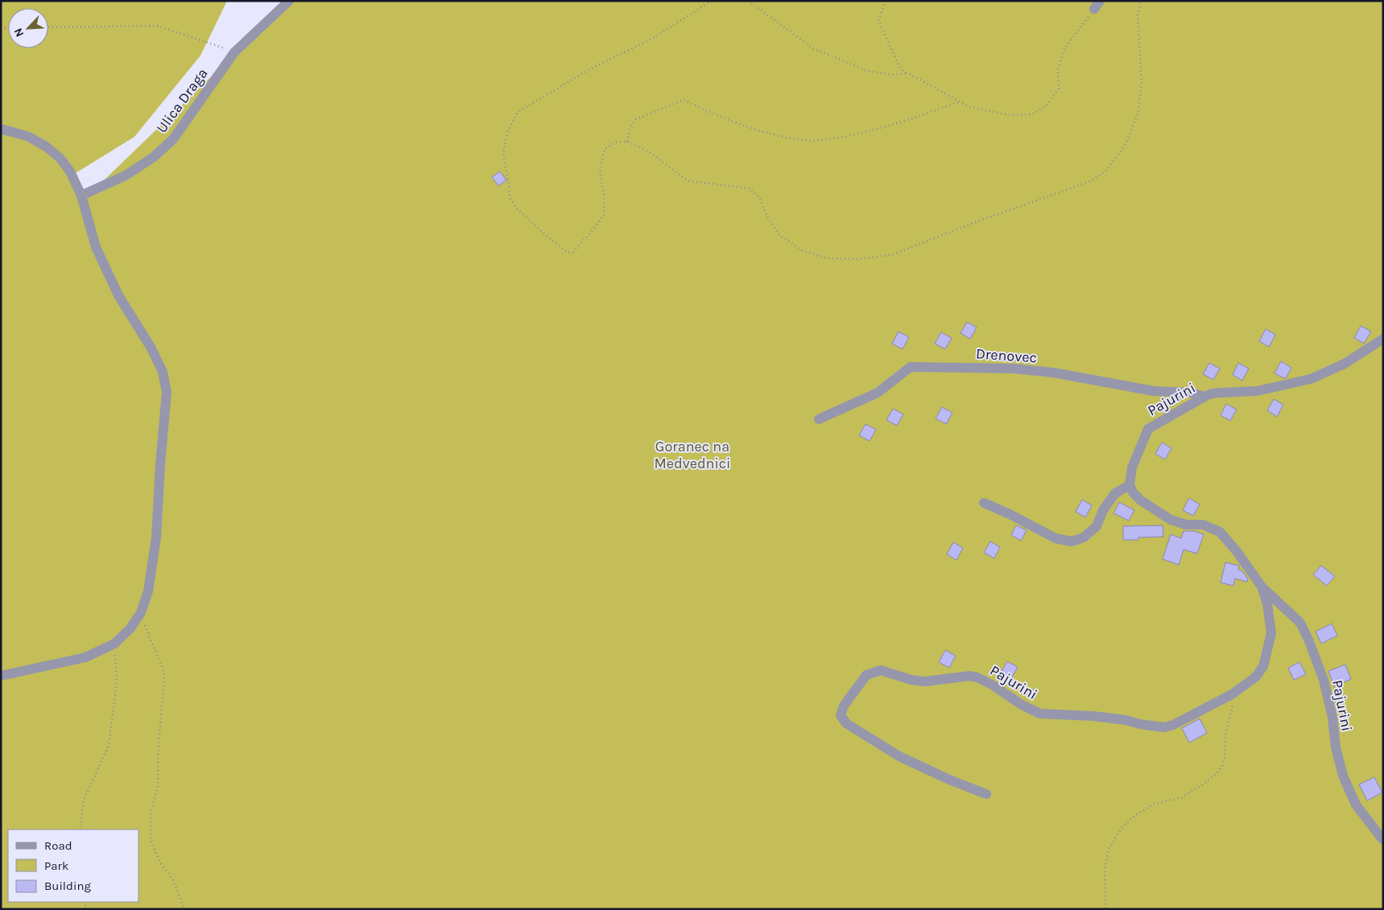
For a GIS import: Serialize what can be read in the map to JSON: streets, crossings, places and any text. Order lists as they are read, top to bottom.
{
  "streets": {
    "street": ["Ulica Draga", "Drenovec", "Pajurini"]
  },
  "crossings": [
    ["Drenovec", "Pajurini"]
  ],
  "parks": ["Goranec na Medvednici"],
  "legend": ["Road", "Park", "Building"],
  "north": "bottom left"
}
